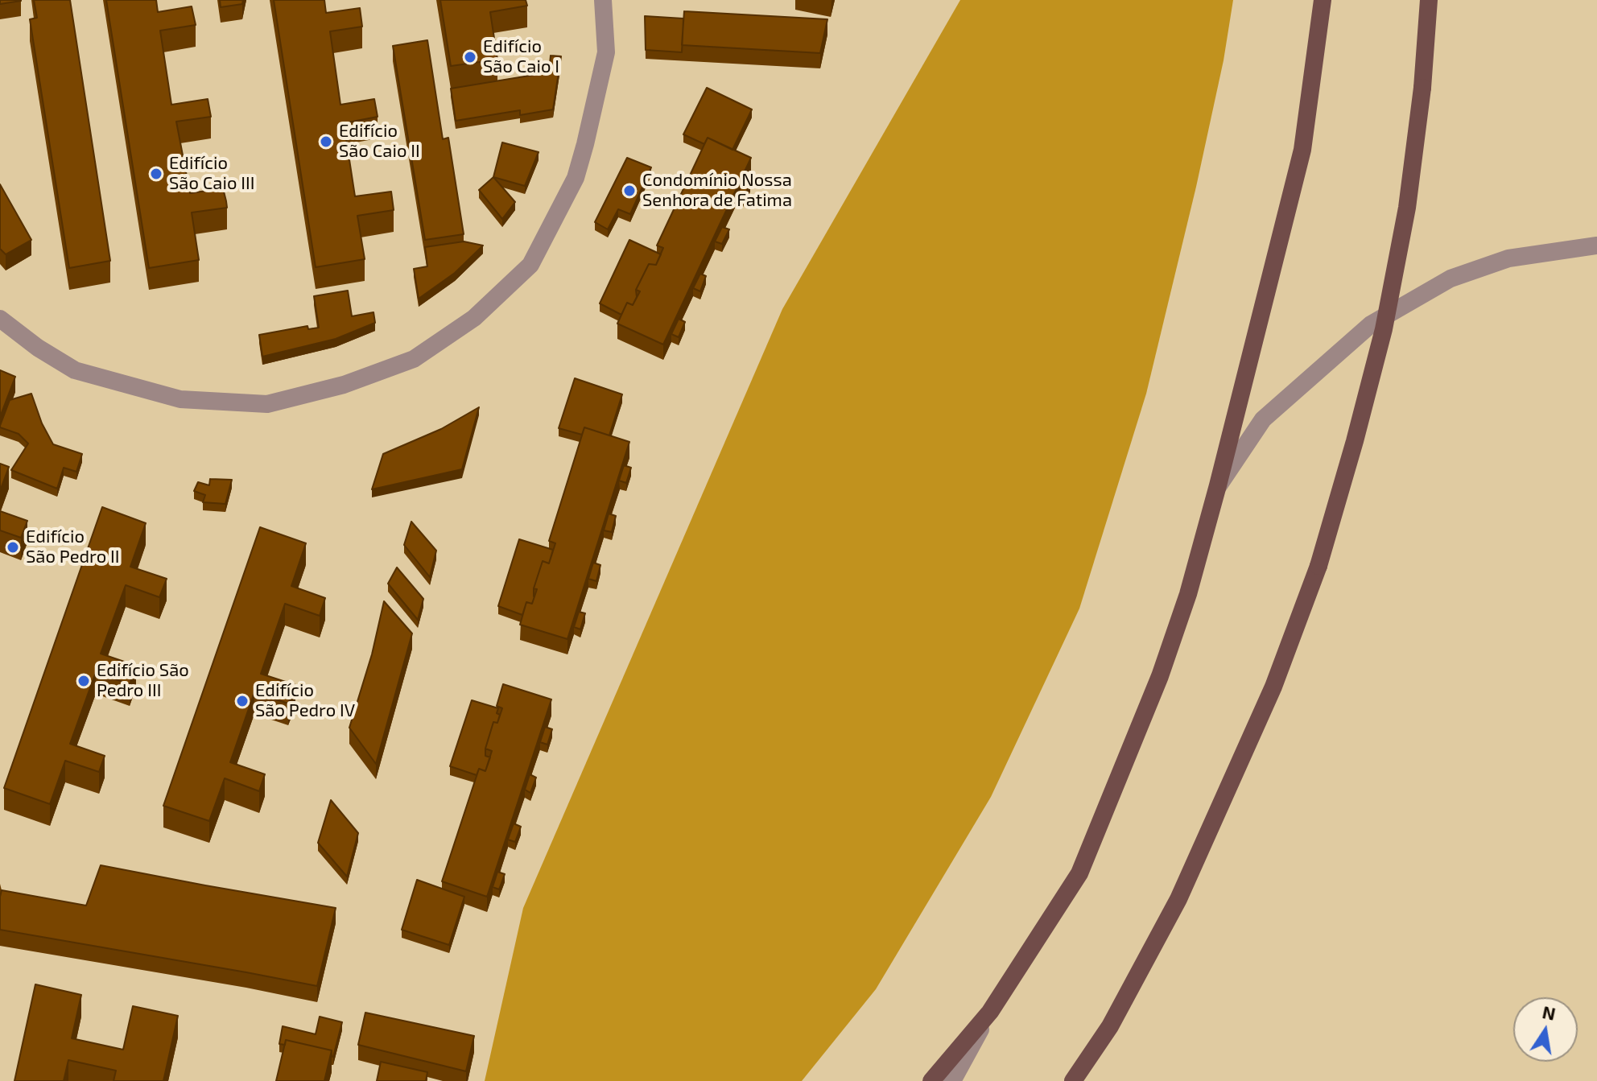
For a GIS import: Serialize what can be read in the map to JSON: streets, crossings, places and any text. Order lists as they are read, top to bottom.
{
  "places": [
    "Edifício São Caio I",
    "Edifício São Caio II",
    "Edifício São Caio III",
    "Condomínio Nossa Senhora de Fatima",
    "Edifício São Pedro II",
    "Edifício São Pedro III",
    "Edifício São Pedro IV"
  ],
  "north": "top"
}
